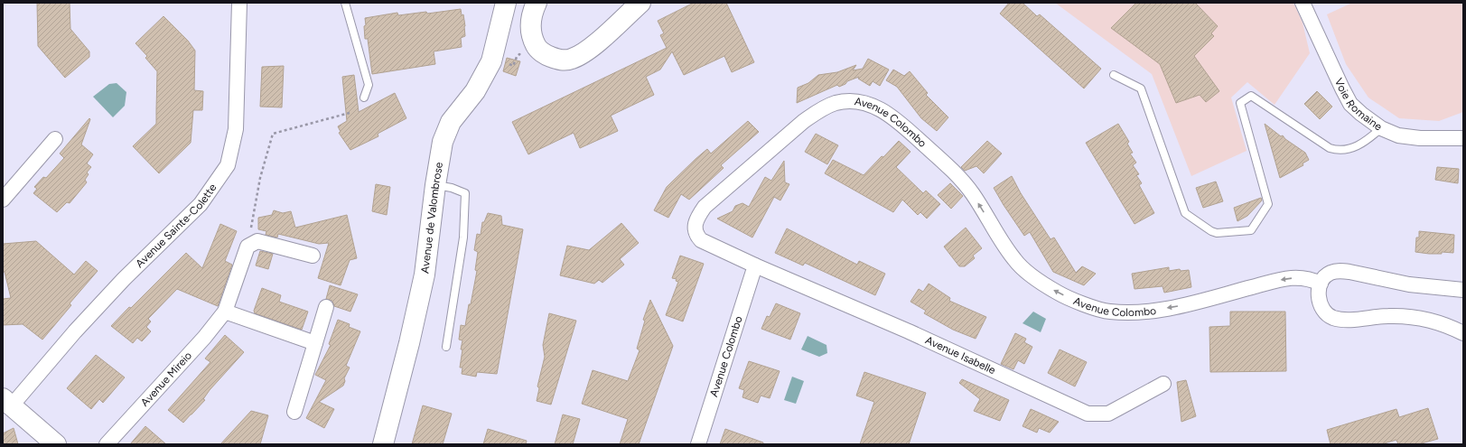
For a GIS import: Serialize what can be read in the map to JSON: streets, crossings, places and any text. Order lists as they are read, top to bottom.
{
  "streets": {
    "main road": ["Avenue de Valombrose"],
    "street": [
      "Voie Romaine",
      "Avenue Colombo",
      "Avenue Sainte-Colette",
      "Avenue Isabelle",
      "Avenue Mireio"
    ]
  },
  "crossings": [
    ["Avenue Colombo", "Avenue Isabelle"]
  ]
}
